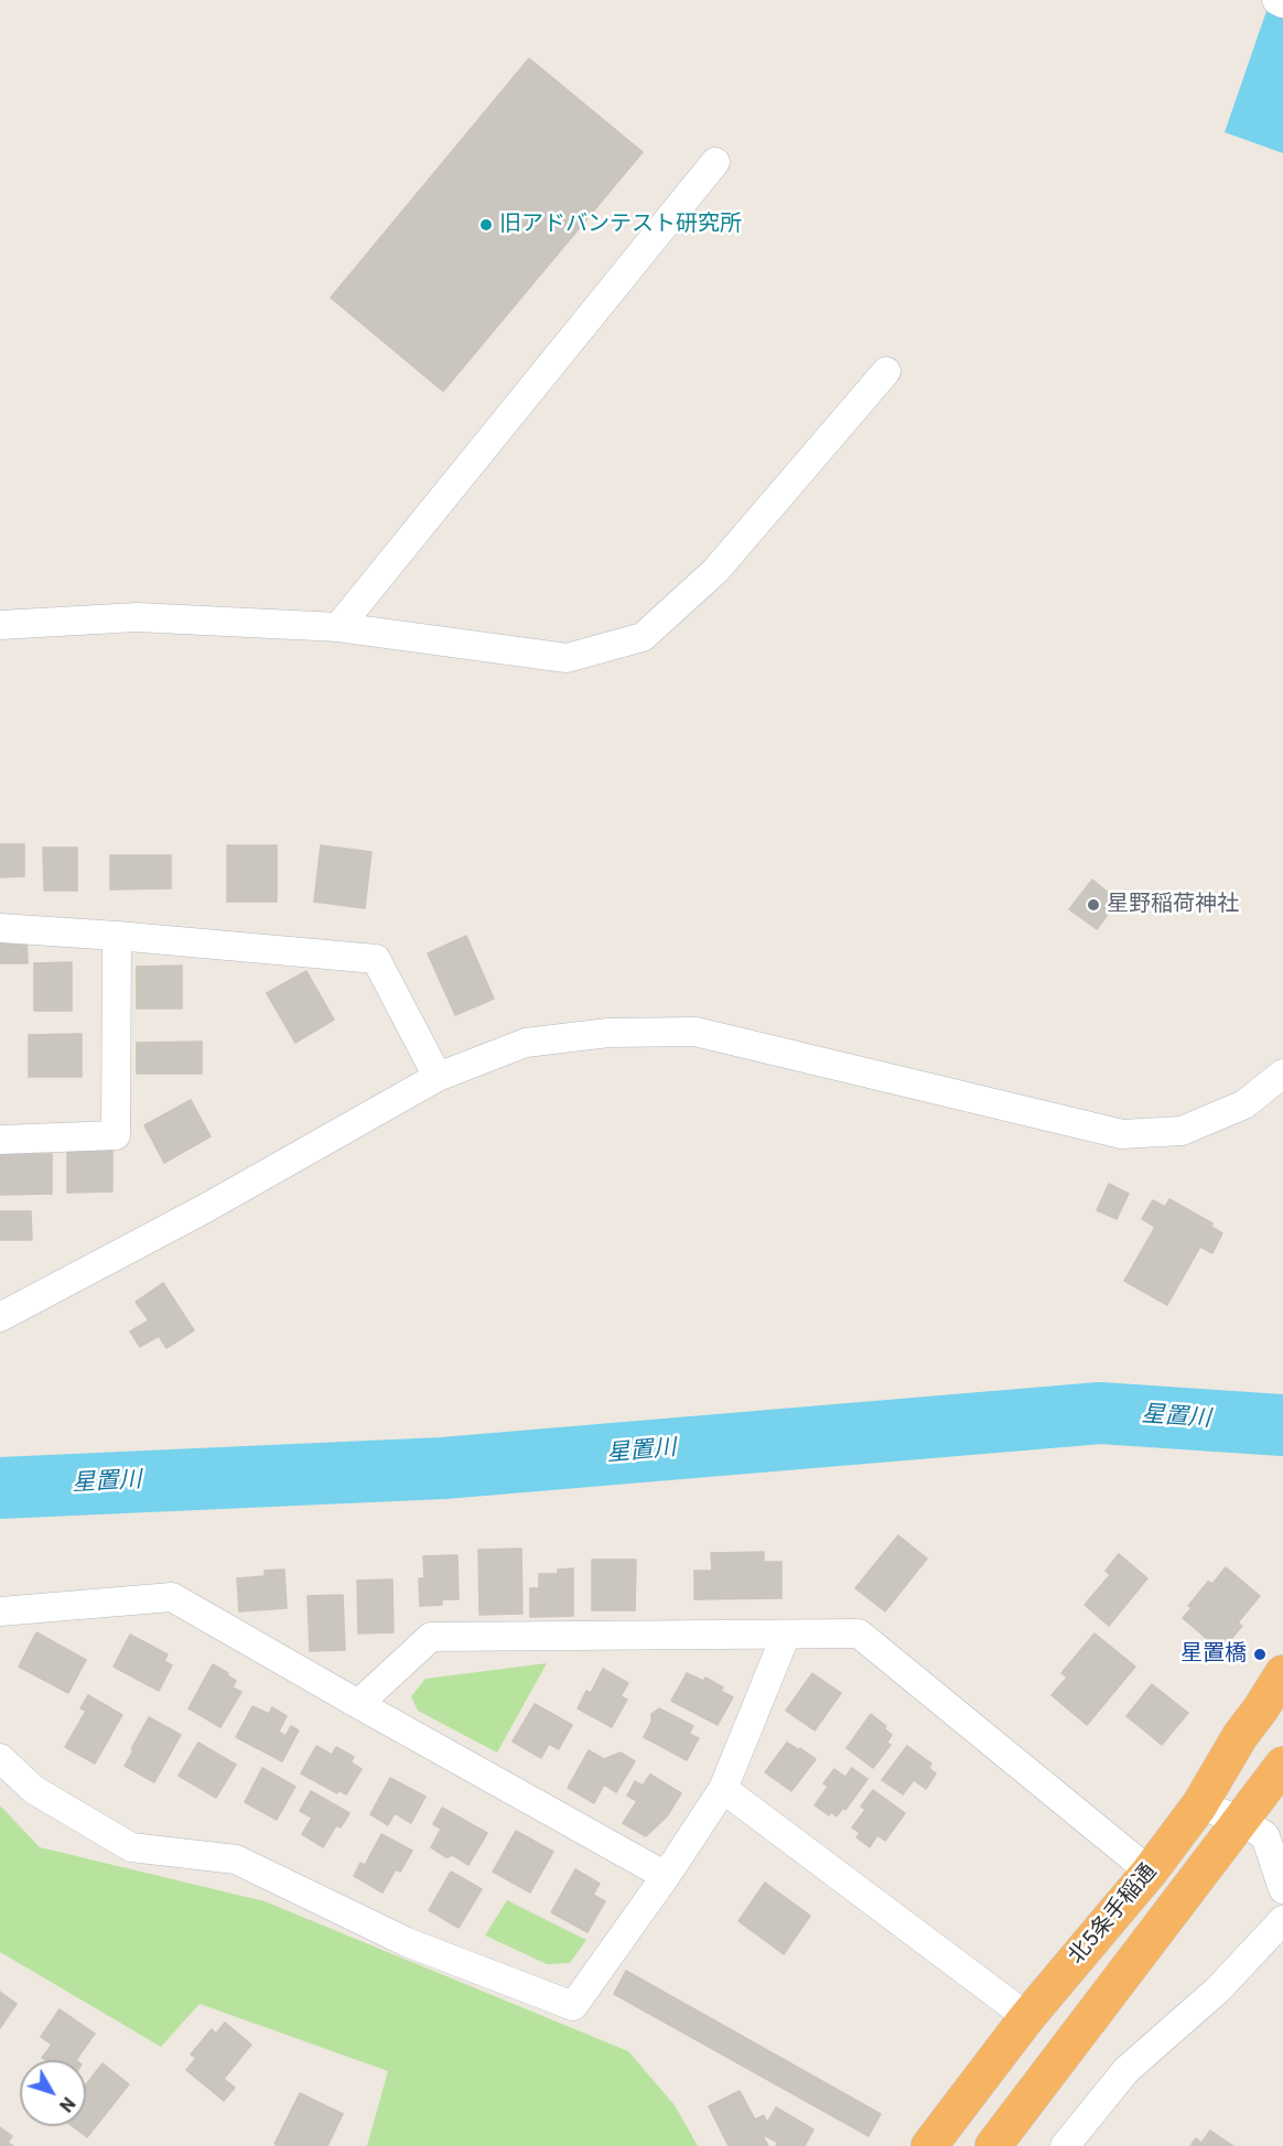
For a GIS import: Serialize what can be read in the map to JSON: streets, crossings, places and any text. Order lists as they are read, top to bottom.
{
  "streets": {
    "highway": ["北5条手稲通"]
  },
  "water": ["星置川"],
  "places": ["旧アドバンテスト研究所", "星野稲荷神社", "星置橋"],
  "north": "bottom right"
}
